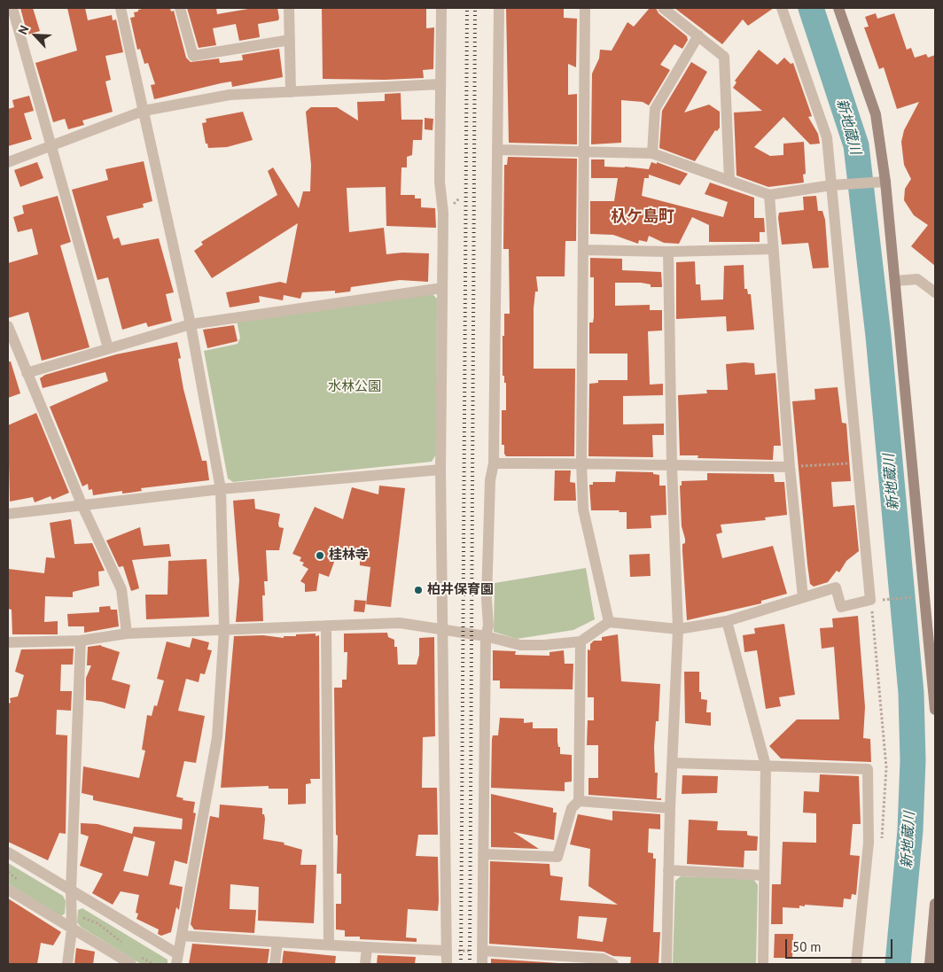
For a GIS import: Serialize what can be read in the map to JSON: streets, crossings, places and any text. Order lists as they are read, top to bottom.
{
  "districts": ["杁ケ島町"],
  "water": ["新地蔵川"],
  "parks": ["水林公園"],
  "places": ["桂林寺", "柏井保育園"],
  "scale_bar": "50 m",
  "north": "top left"
}
